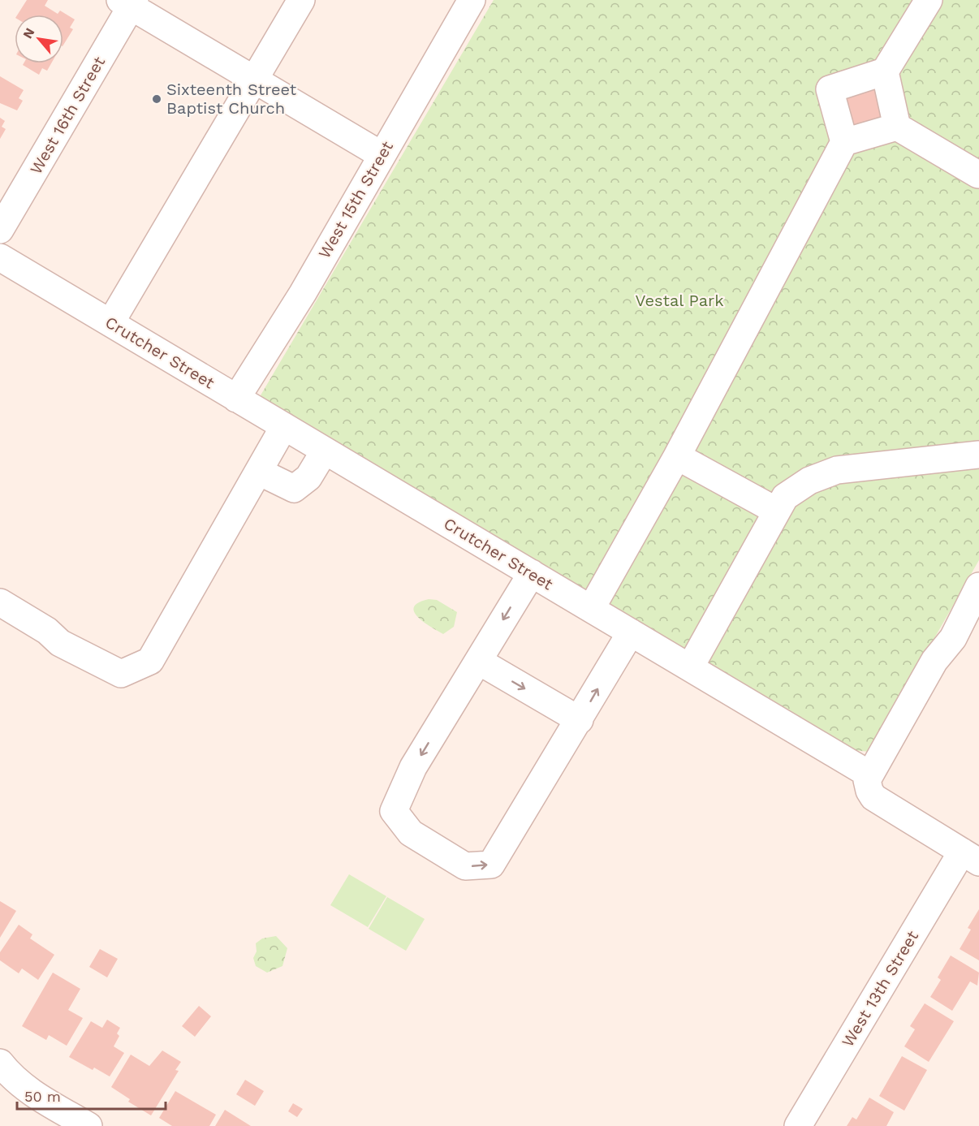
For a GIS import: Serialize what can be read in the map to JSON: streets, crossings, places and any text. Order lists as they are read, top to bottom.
{
  "streets": {
    "street": [
      "West 16th Street",
      "West 15th Street",
      "Crutcher Street",
      "West 13th Street"
    ]
  },
  "crossings": [
    ["West 15th Street", "Crutcher Street"]
  ],
  "parks": ["Vestal Park"],
  "places": ["Sixteenth Street Baptist Church"],
  "scale_bar": "50 m",
  "north": "top left"
}
